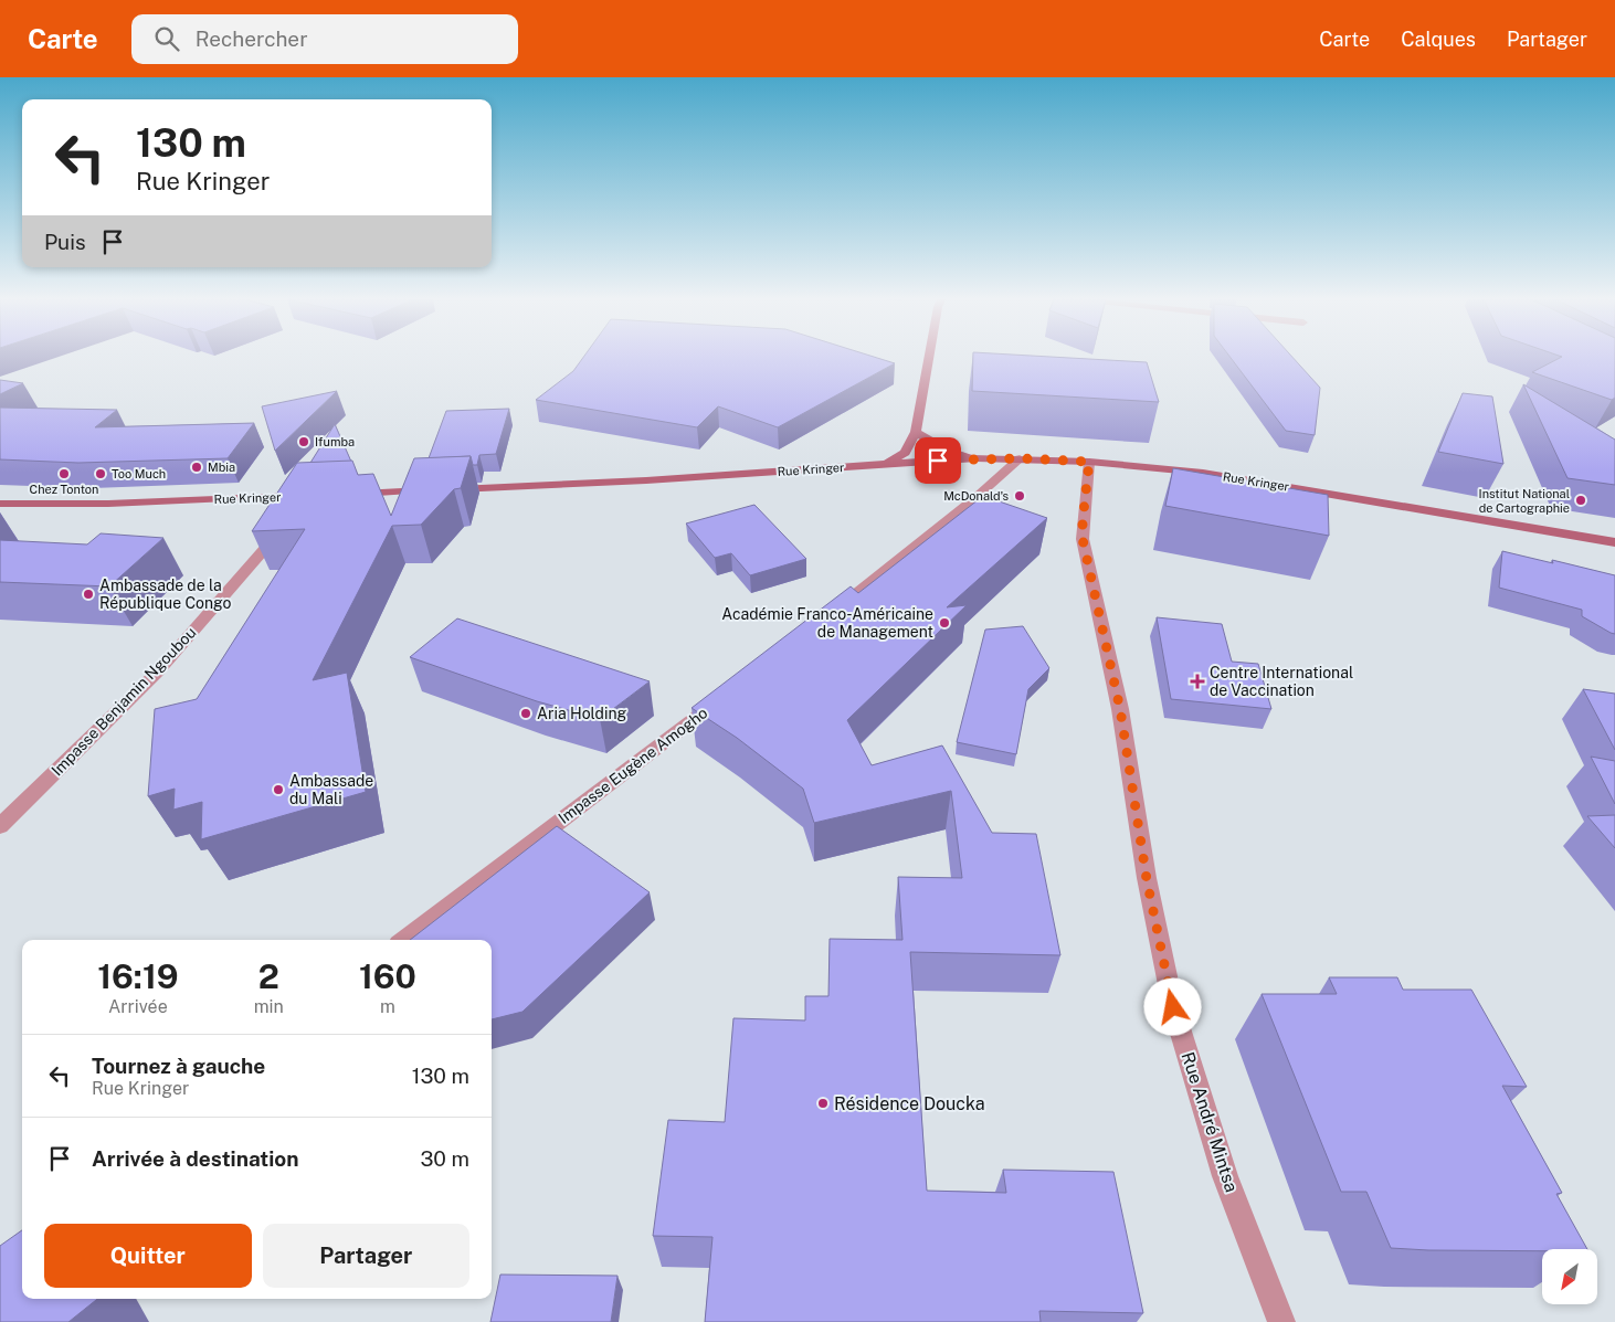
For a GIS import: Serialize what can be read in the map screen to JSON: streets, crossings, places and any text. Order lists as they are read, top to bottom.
{
  "streets": {
    "street": [
      "Rue Kringer",
      "Impasse Benjamin Ngoubou",
      "Impasse Eugène Amogho",
      "Rue André Mintsa"
    ]
  },
  "crossings": [
    ["Rue Kringer", "Rue André Mintsa"]
  ],
  "places": {
    "other": [
      "Ifumba",
      "Mbia",
      "Chez Tonton",
      "Too Much",
      "McDonald's",
      "Institut National de Cartographie",
      "Ambassade de la République Congo",
      "Académie Franco-Américaine de Management",
      "Aria Holding",
      "Ambassade du Mali",
      "Résidence Doucka"
    ],
    "health": ["Centre International de Vaccination"]
  },
  "north": "bottom left",
  "page": {
    "header": "Carte",
    "search": "Rechercher",
    "nav": ["Carte", "Calques", "Partager"],
    "turn": ["130 m", "Rue Kringer"],
    "then": "Puis",
    "eta": [
      "16:19",
      "Arrivée",
      "2",
      "min",
      "160",
      "m"
    ],
    "list": [
      {
        "name": "Tournez à gauche",
        "note": "Rue Kringer",
        "value": "130 m"
      },
      {
        "name": "Arrivée à destination",
        "value": "30 m"
      }
    ],
    "buttons": ["Quitter", "Partager"]
  }
}
